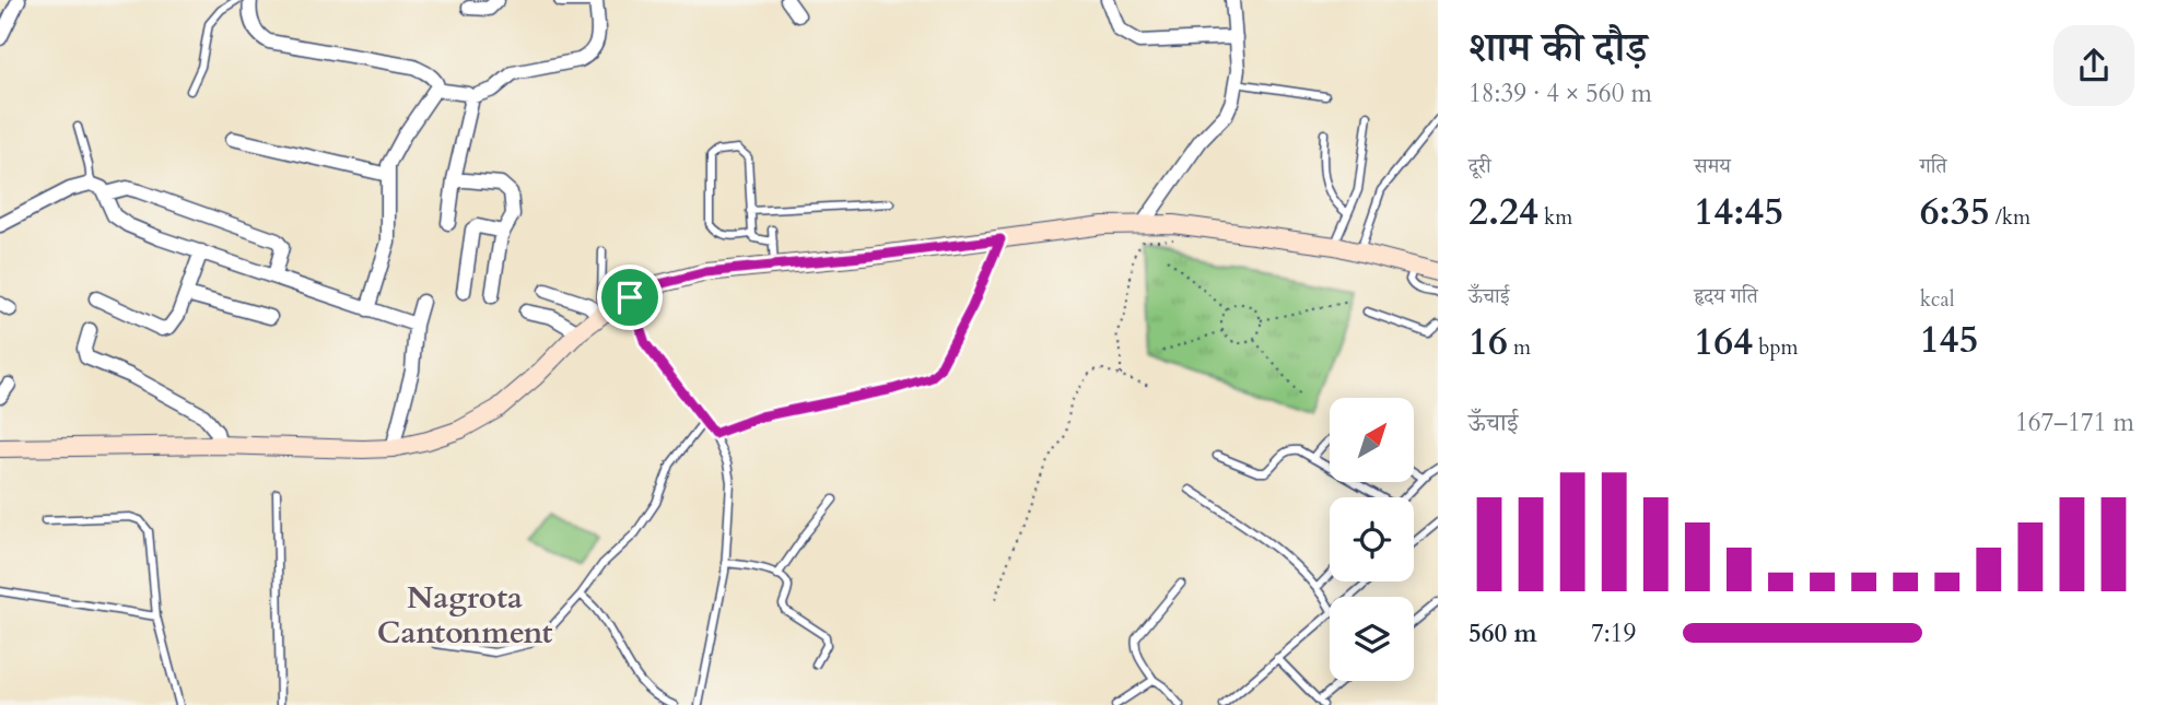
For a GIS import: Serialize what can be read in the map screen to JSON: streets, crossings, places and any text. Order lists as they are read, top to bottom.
{
  "districts": ["Nagrota Cantonment"],
  "north": "top right",
  "page": {
    "heading": ["शाम की दौड़", "18:39 · 4 × 560 m"],
    "stats": [
      ["दूरी", "2.24 km"],
      ["समय", "14:45"],
      ["गति", "6:35 /km"],
      ["ऊँचाई", "16 m"],
      ["हृदय गति", "164 bpm"],
      ["kcal", "145"]
    ],
    "chart": ["ऊँचाई", "167–171 m"],
    "list": [
      {
        "name": "560 m",
        "note": "7:19"
      }
    ]
  }
}
